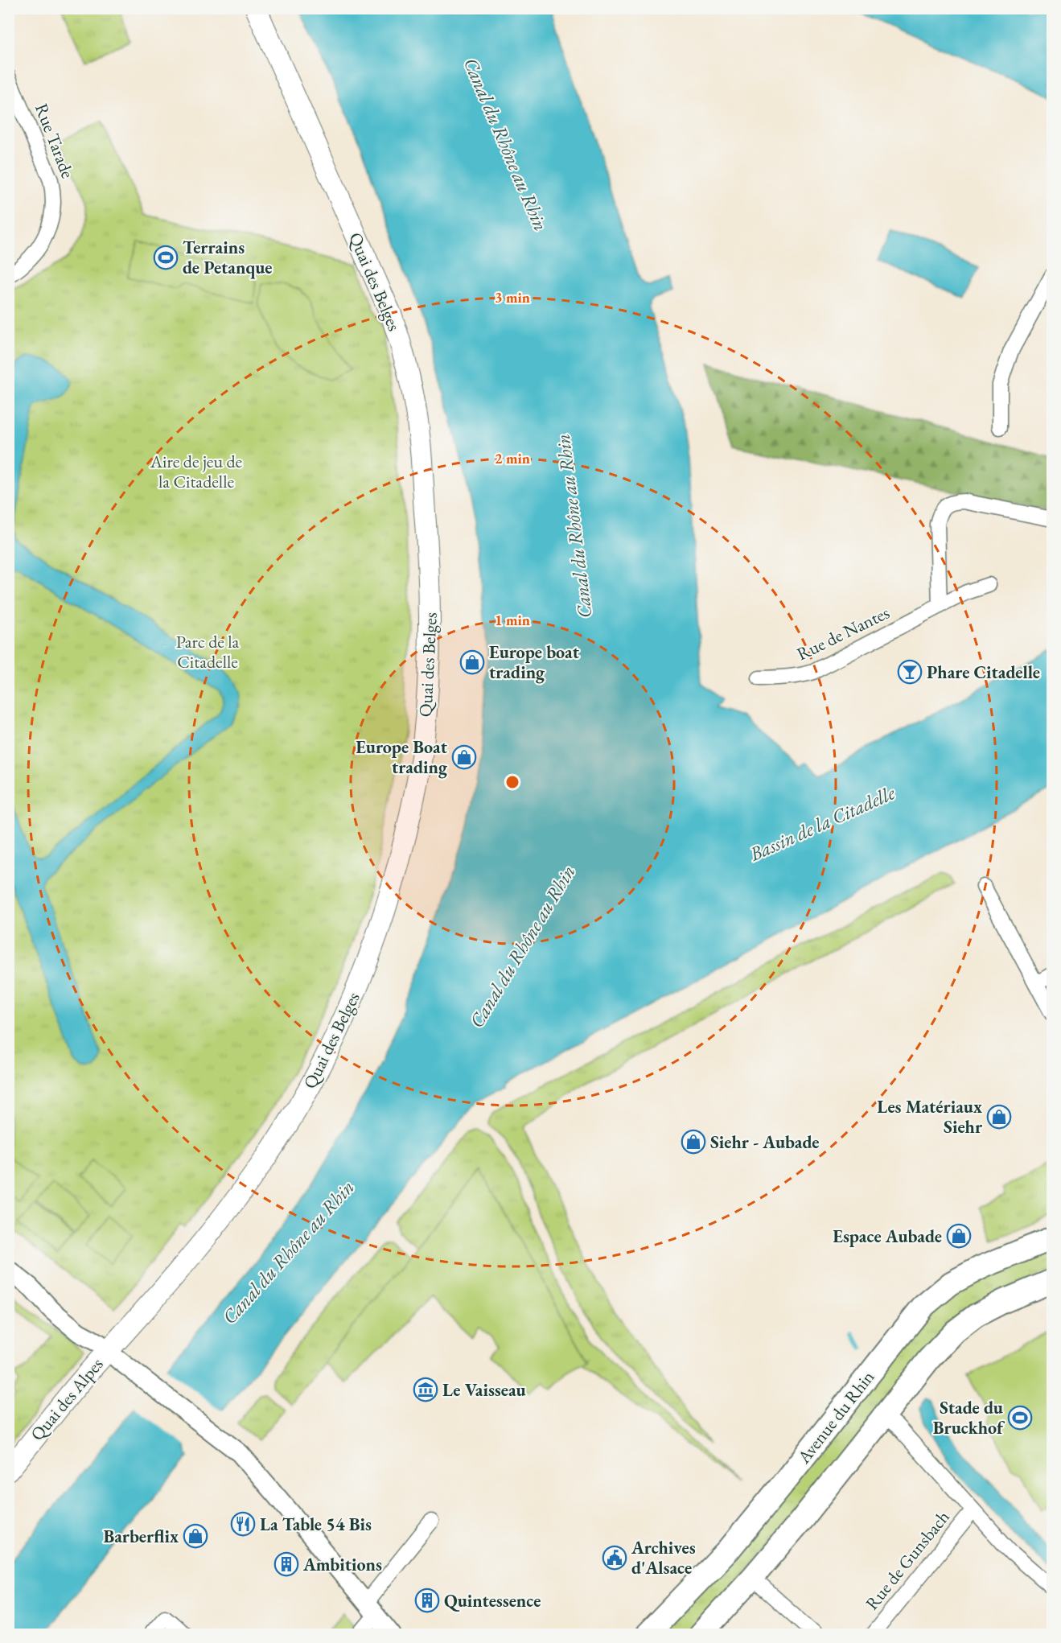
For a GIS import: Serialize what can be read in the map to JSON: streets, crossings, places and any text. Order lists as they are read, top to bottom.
{
  "streets": {
    "main road": ["Quai des Belges", "Quai des Alpes", "Avenue du Rhin"],
    "street": ["Rue Tarade", "Rue de Nantes", "Rue de Gunsbach"]
  },
  "crossings": [
    ["Quai des Belges", "Quai des Alpes"]
  ],
  "water": ["Canal du Rhône au Rhin", "Bassin de la Citadelle"],
  "parks": ["Aire de jeu de la Citadelle", "Parc de la Citadelle"],
  "places": {
    "sports": ["Terrains de Petanque", "Stade du Bruckhof"],
    "shop": [
      "Europe boat trading",
      "Europe Boat trading",
      "Les Matériaux Siehr",
      "Siehr - Aubade",
      "Espace Aubade",
      "Barberflix"
    ],
    "bar": ["Phare Citadelle"],
    "museum": ["Le Vaisseau"],
    "restaurant": ["La Table 54 Bis"],
    "public building": ["Archives d'Alsace"],
    "building": ["Ambitions", "Quintessence"]
  },
  "rings": ["3 min", "2 min", "1 min"]
}
